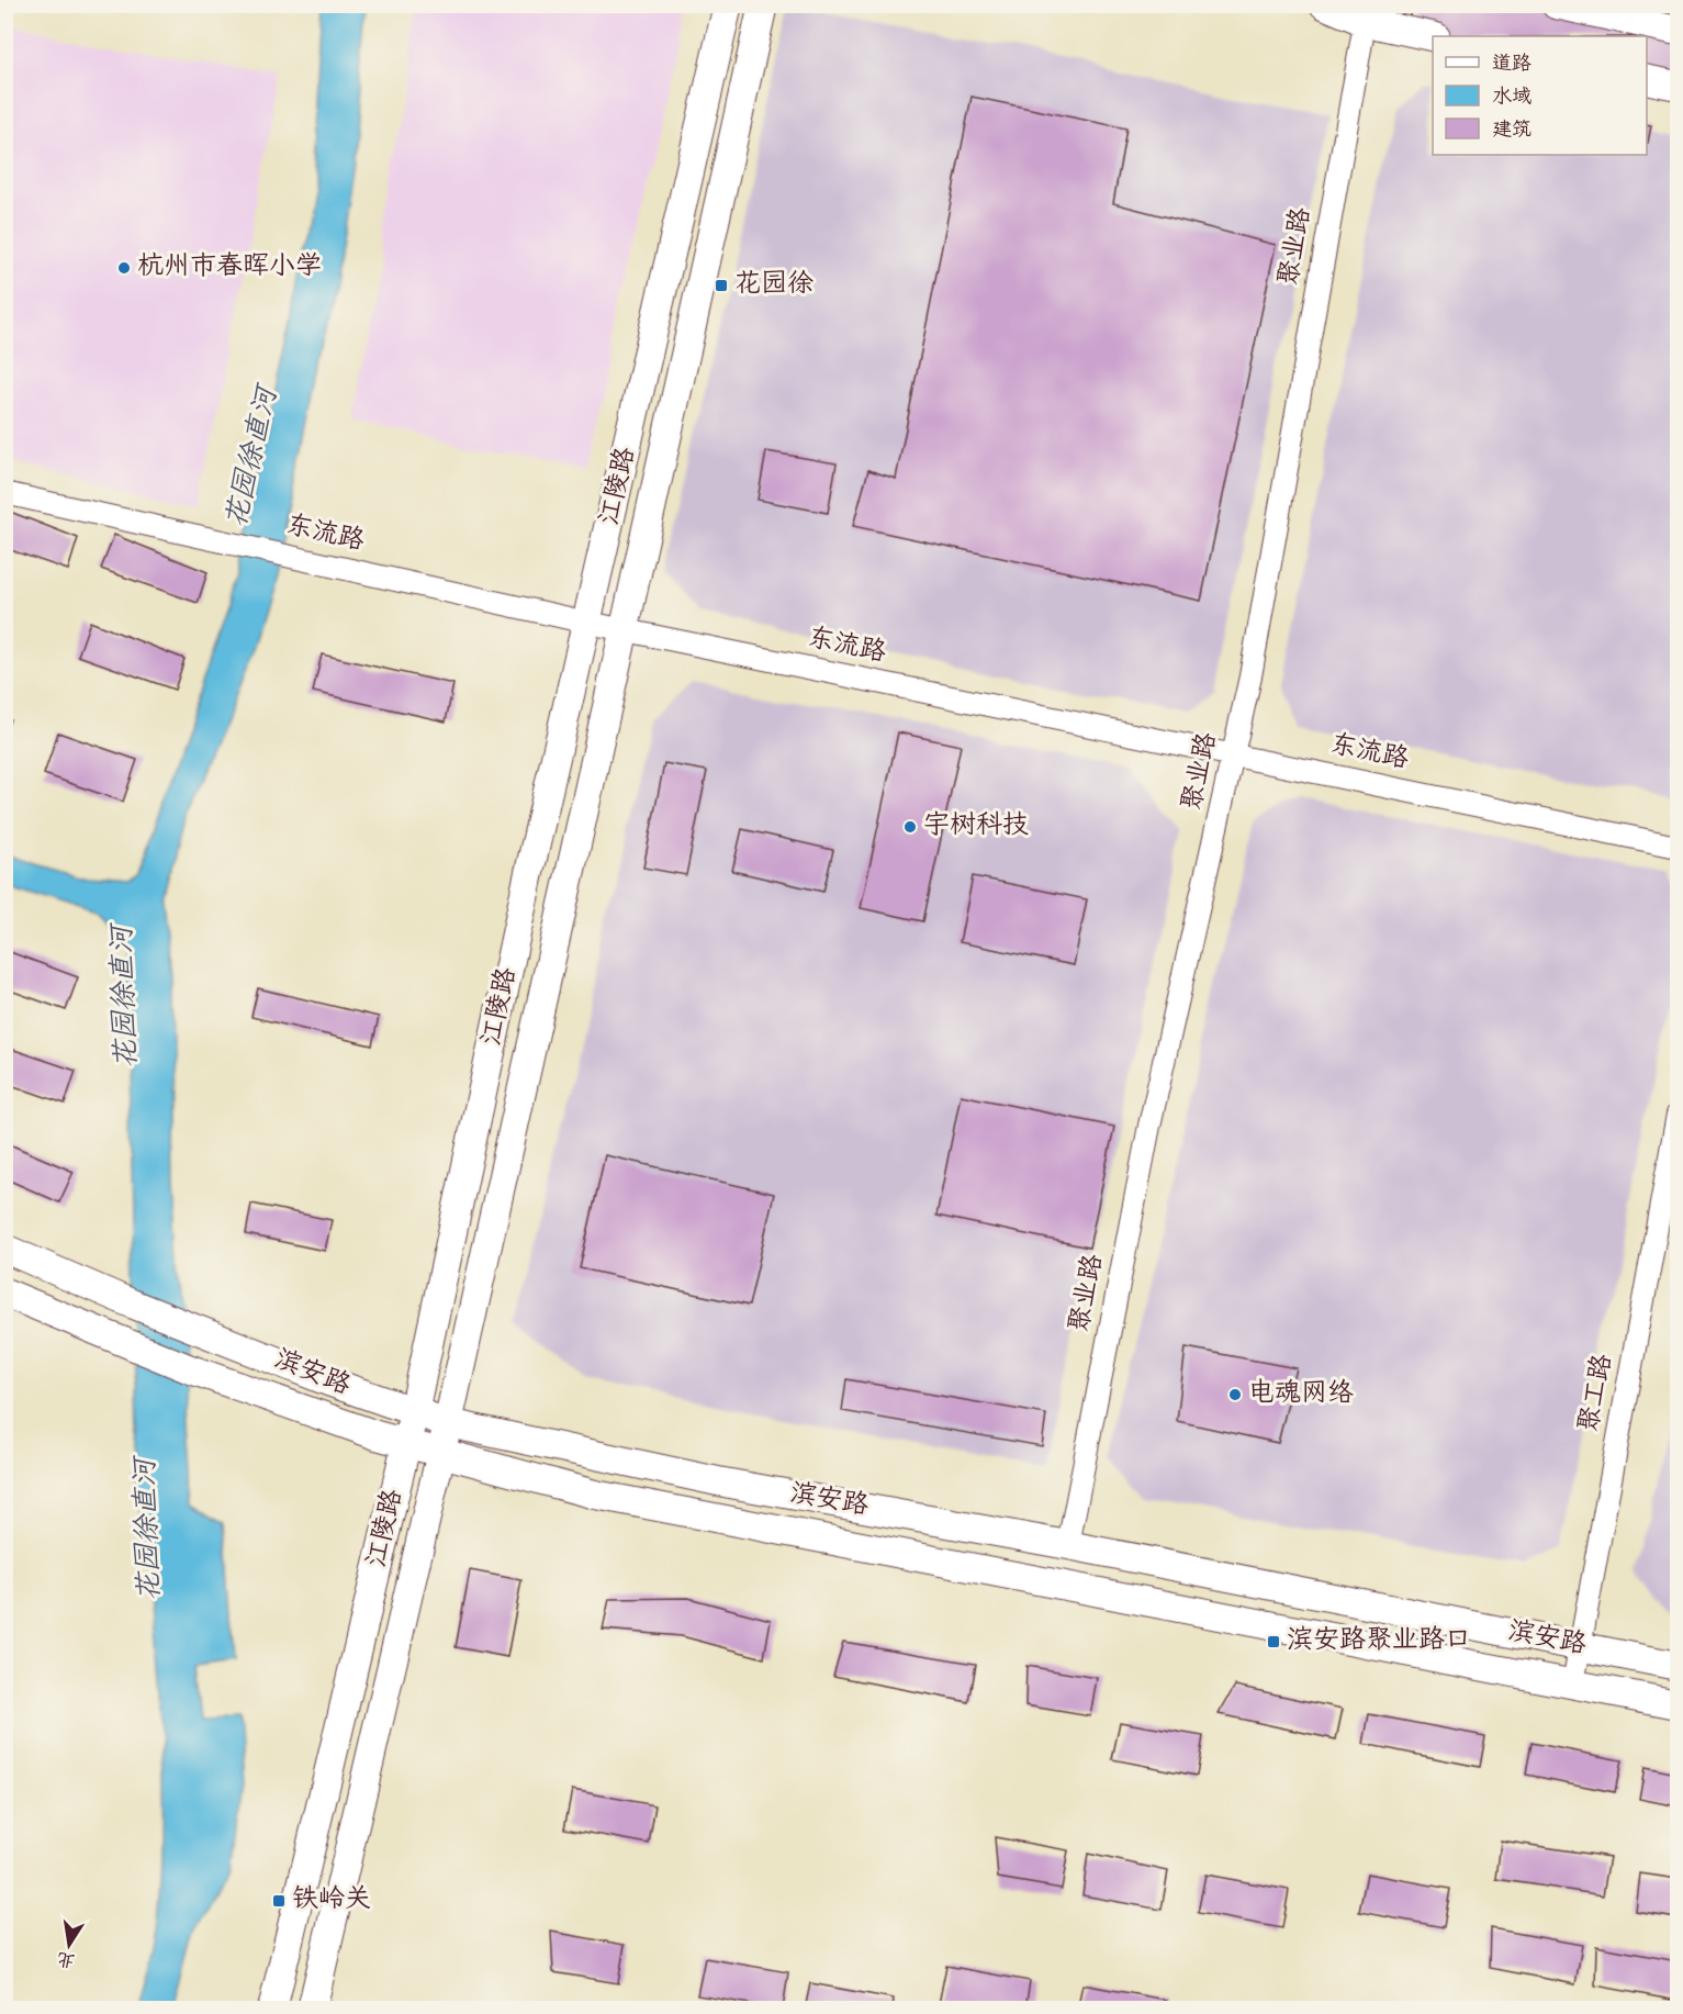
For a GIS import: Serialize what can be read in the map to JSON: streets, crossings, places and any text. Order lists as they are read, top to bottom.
{
  "streets": {
    "main road": ["江陵路", "滨安路"],
    "street": ["聚业路", "东流路", "聚工路"]
  },
  "crossings": [
    ["聚业路", "东流路"],
    ["聚业路", "滨安路"],
    ["江陵路", "东流路"],
    ["江陵路", "滨安路"],
    ["滨安路", "聚工路"]
  ],
  "water": ["花园徐直河"],
  "places": {
    "other": ["杭州市春晖小学", "宇树科技", "电魂网络"],
    "transit": ["花园徐", "滨安路聚业路口", "铁岭关"]
  },
  "legend": ["道路", "水域", "建筑"],
  "north": "bottom"
}
